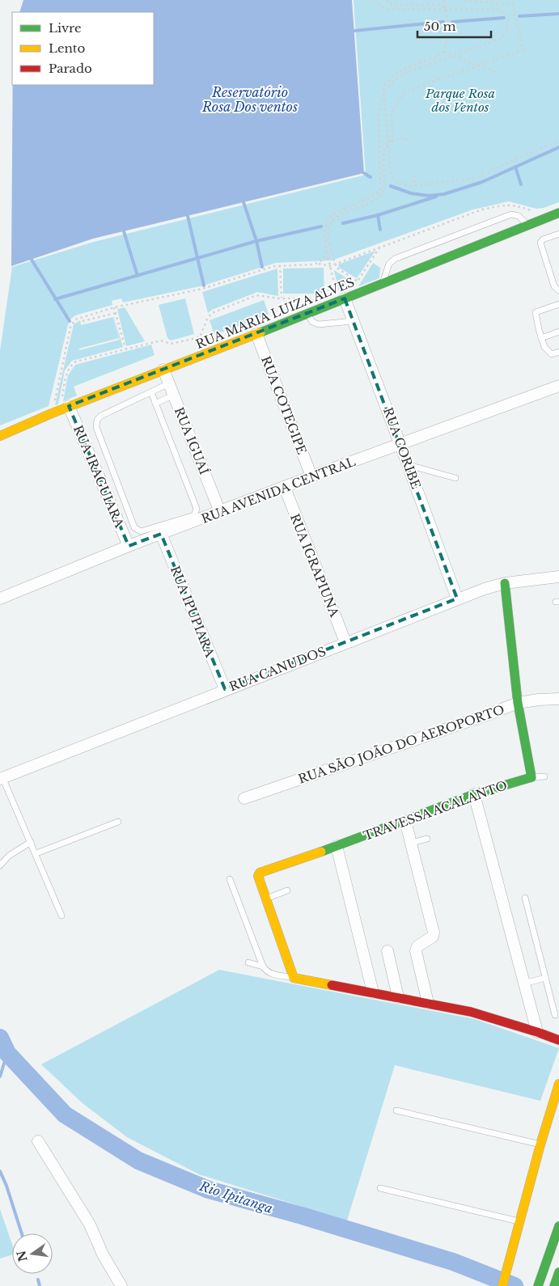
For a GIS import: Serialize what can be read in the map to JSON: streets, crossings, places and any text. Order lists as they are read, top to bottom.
{
  "streets": {
    "main road": ["RUA MARIA LUIZA ALVES", "TRAVESSA ACALANTO"],
    "street": [
      "RUA COTEGIPE",
      "RUA IGUAÍ",
      "RUA CORIBE",
      "RUA IRAGUIARA",
      "RUA AVENIDA CENTRAL",
      "RUA IGRAPIUNA",
      "RUA IPUPIARA",
      "RUA CANUDOS",
      "RUA SÃO JOÃO DO AEROPORTO"
    ]
  },
  "crossings": [
    ["RUA MARIA LUIZA ALVES", "RUA COTEGIPE"],
    ["RUA MARIA LUIZA ALVES", "RUA IGUAÍ"],
    ["RUA MARIA LUIZA ALVES", "RUA CORIBE"],
    ["RUA MARIA LUIZA ALVES", "RUA IRAGUIARA"],
    ["RUA COTEGIPE", "RUA AVENIDA CENTRAL"],
    ["RUA IGUAÍ", "RUA AVENIDA CENTRAL"],
    ["RUA CORIBE", "RUA AVENIDA CENTRAL"],
    ["RUA CORIBE", "RUA CANUDOS"],
    ["RUA IRAGUIARA", "RUA AVENIDA CENTRAL"],
    ["RUA AVENIDA CENTRAL", "RUA IGRAPIUNA"],
    ["RUA AVENIDA CENTRAL", "RUA IPUPIARA"],
    ["RUA IGRAPIUNA", "RUA CANUDOS"],
    ["RUA IPUPIARA", "RUA CANUDOS"]
  ],
  "water": ["Reservatório Rosa Dos ventos", "Rio Ipitanga"],
  "parks": ["Parque Rosa dos Ventos"],
  "legend": ["Livre", "Lento", "Parado"],
  "scale_bar": "50 m",
  "north": "left"
}
